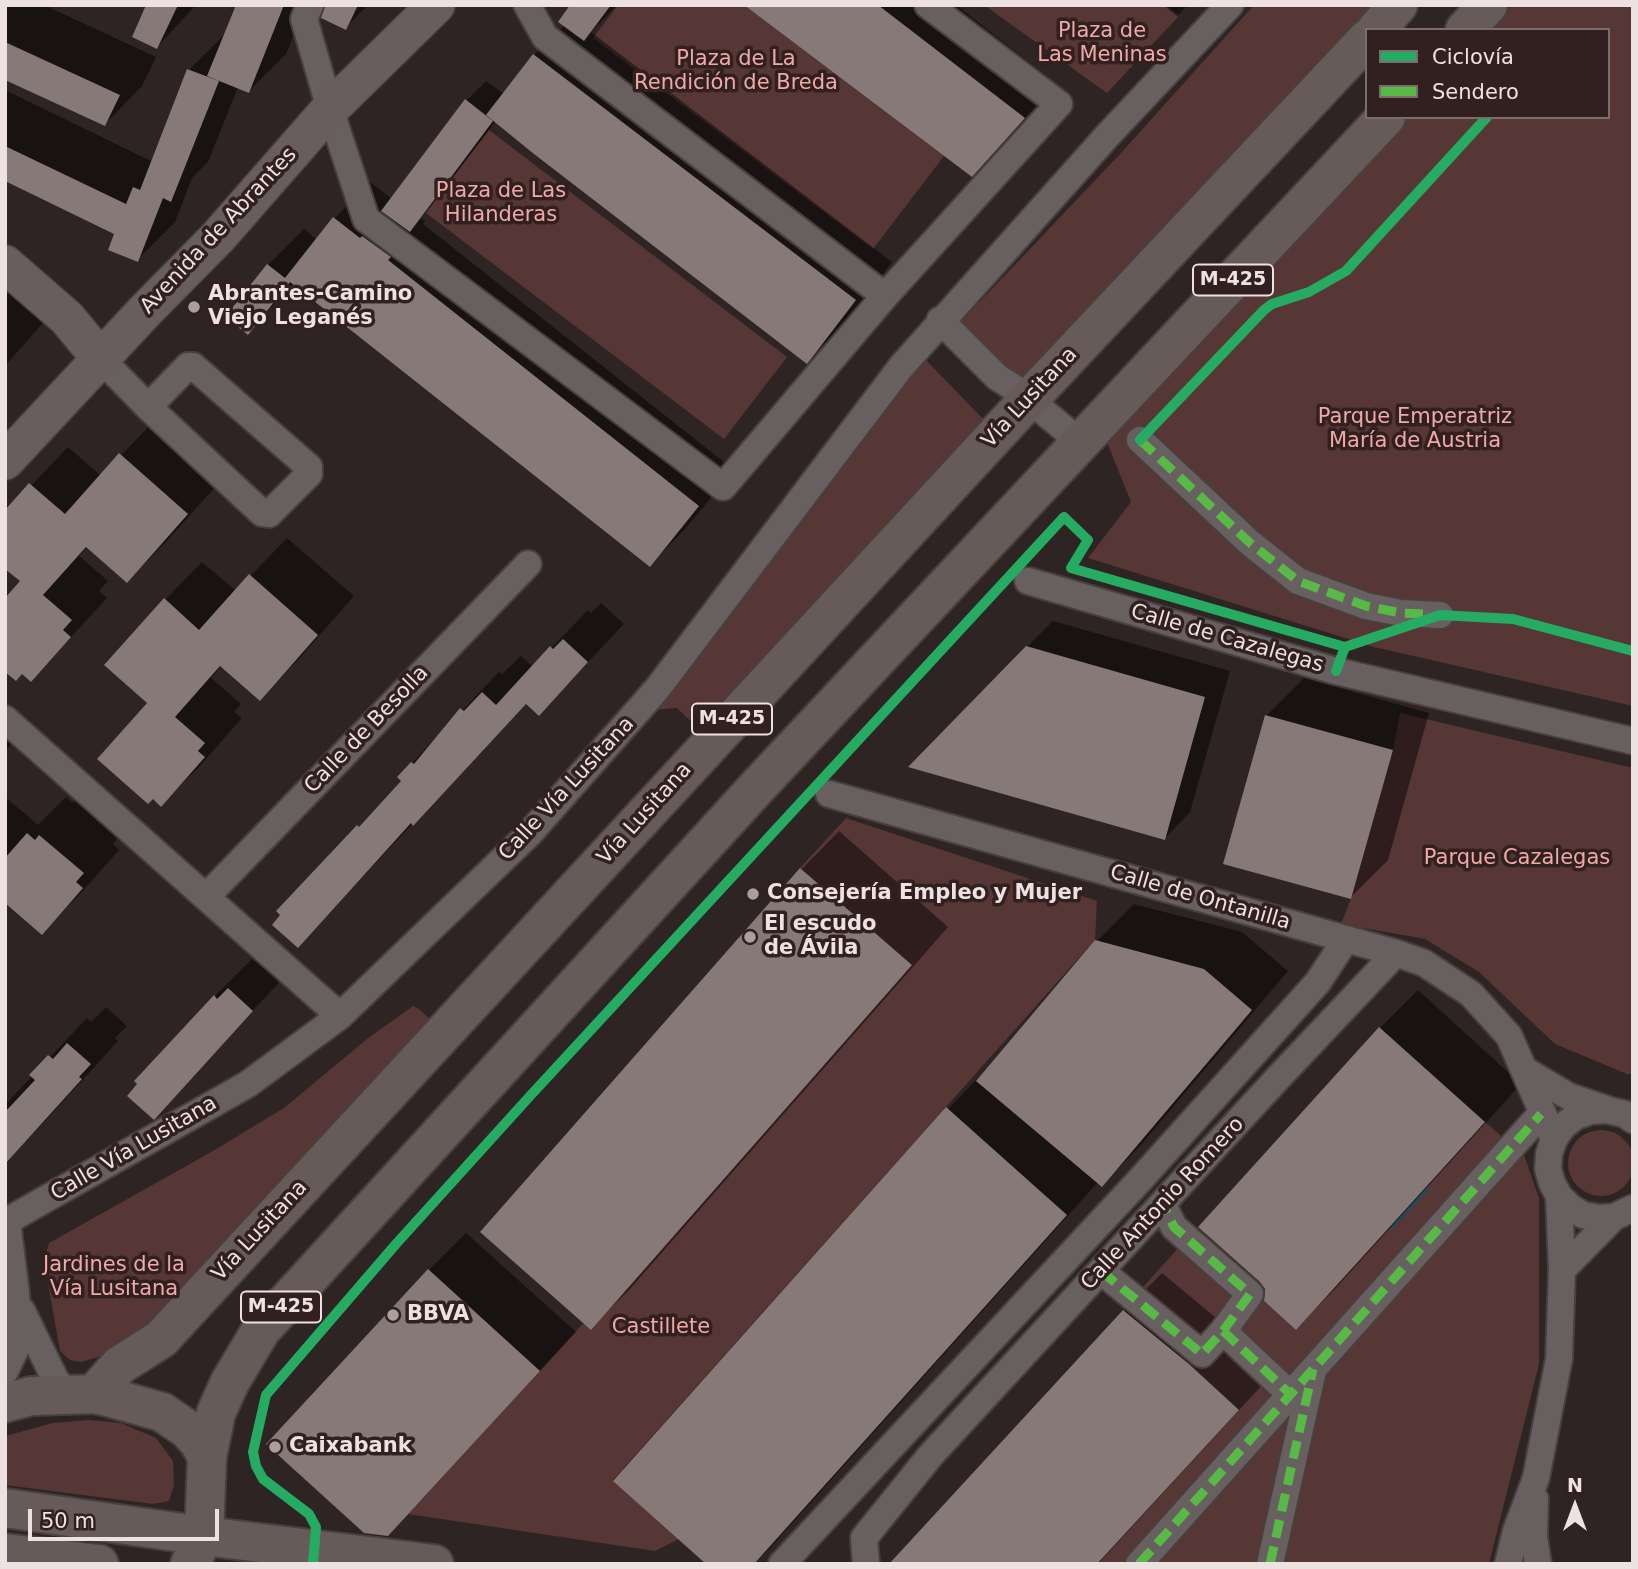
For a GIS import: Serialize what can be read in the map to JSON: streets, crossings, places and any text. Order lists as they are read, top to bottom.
{
  "streets": {
    "main road": ["M-425", "Vía Lusitana"],
    "street": [
      "Avenida de Abrantes",
      "Calle de Cazalegas",
      "Calle de Besolla",
      "Calle Vía Lusitana",
      "Calle de Ontanilla",
      "Calle Antonio Romero"
    ]
  },
  "crossings": [
    ["Vía Lusitana", "Calle Vía Lusitana"],
    ["Calle de Ontanilla", "Calle Antonio Romero"]
  ],
  "parks": [
    "Plaza de Las Meninas",
    "Plaza de La Rendición de Breda",
    "Plaza de Las Hilanderas",
    "Parque Emperatriz María de Austria",
    "Parque Cazalegas",
    "Jardines de la Vía Lusitana",
    "Castillete"
  ],
  "places": [
    "Abrantes-Camino Viejo Leganés",
    "Consejería Empleo y Mujer",
    "El escudo de Ávila",
    "BBVA",
    "Caixabank"
  ],
  "legend": ["Ciclovía", "Sendero"],
  "scale_bar": "50 m",
  "north": "top"
}
